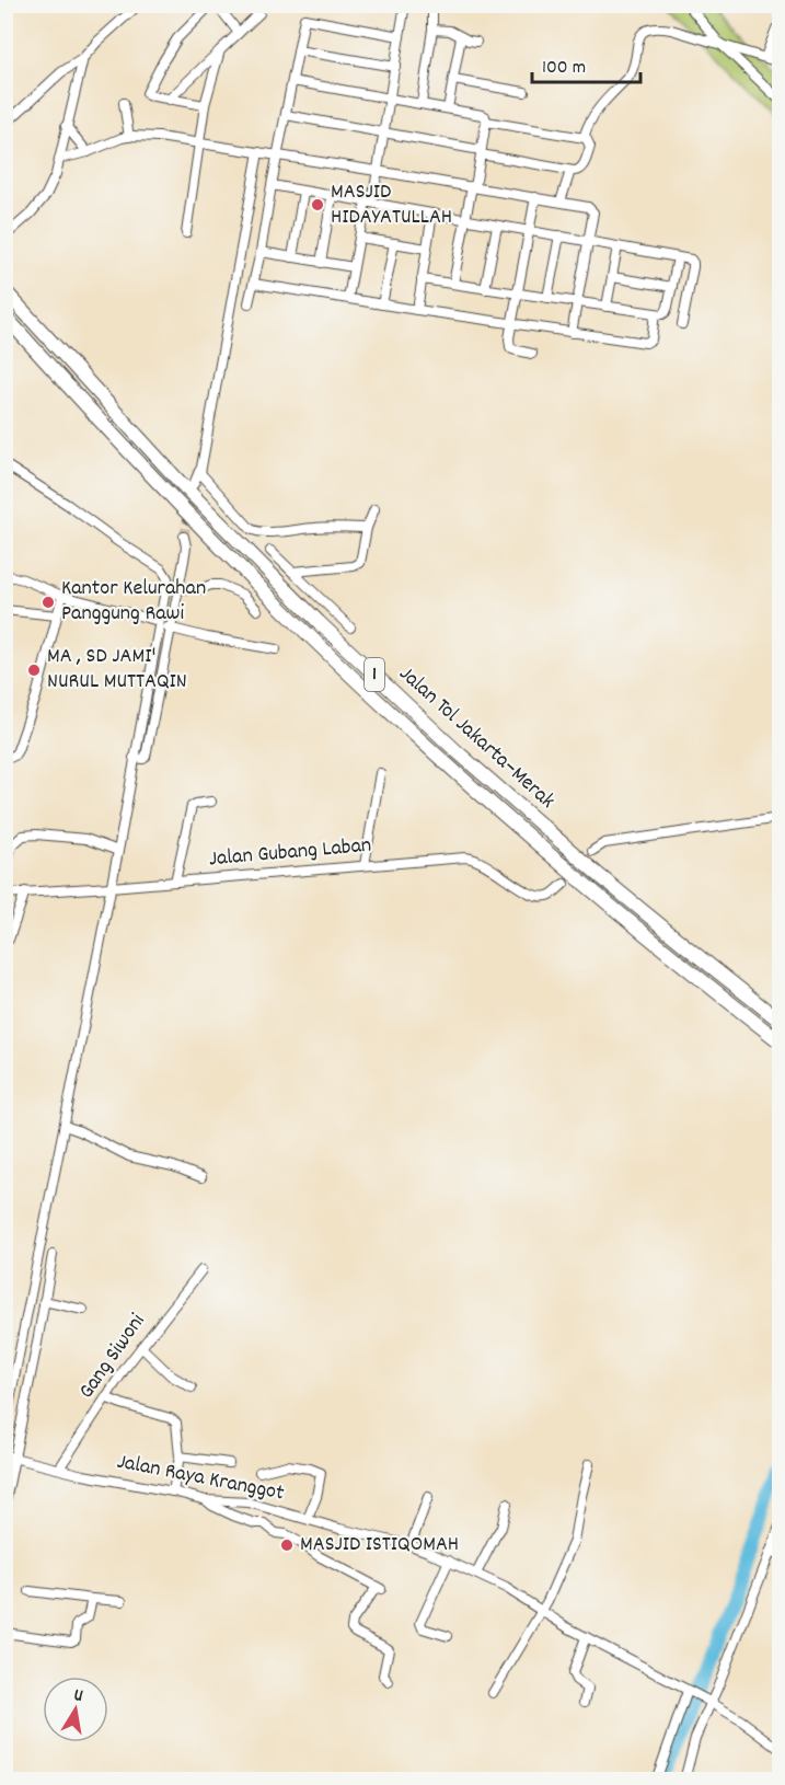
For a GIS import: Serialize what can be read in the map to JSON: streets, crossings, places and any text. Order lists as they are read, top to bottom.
{
  "streets": {
    "highway": ["1", "Jalan Tol Jakarta–Merak"],
    "street": ["Jalan Gubang Laban", "Gang Siwoni", "Jalan Raya Kranggot"]
  },
  "crossings": [
    ["Gang Siwoni", "Jalan Raya Kranggot"]
  ],
  "places": [
    "MASJID HIDAYATULLAH",
    "Kantor Kelurahan Panggung Rawi",
    "MA , SD JAMI' NURUL MUTTAQIN",
    "MASJID ISTIQOMAH"
  ],
  "scale_bar": "100 m",
  "north": "top"
}
